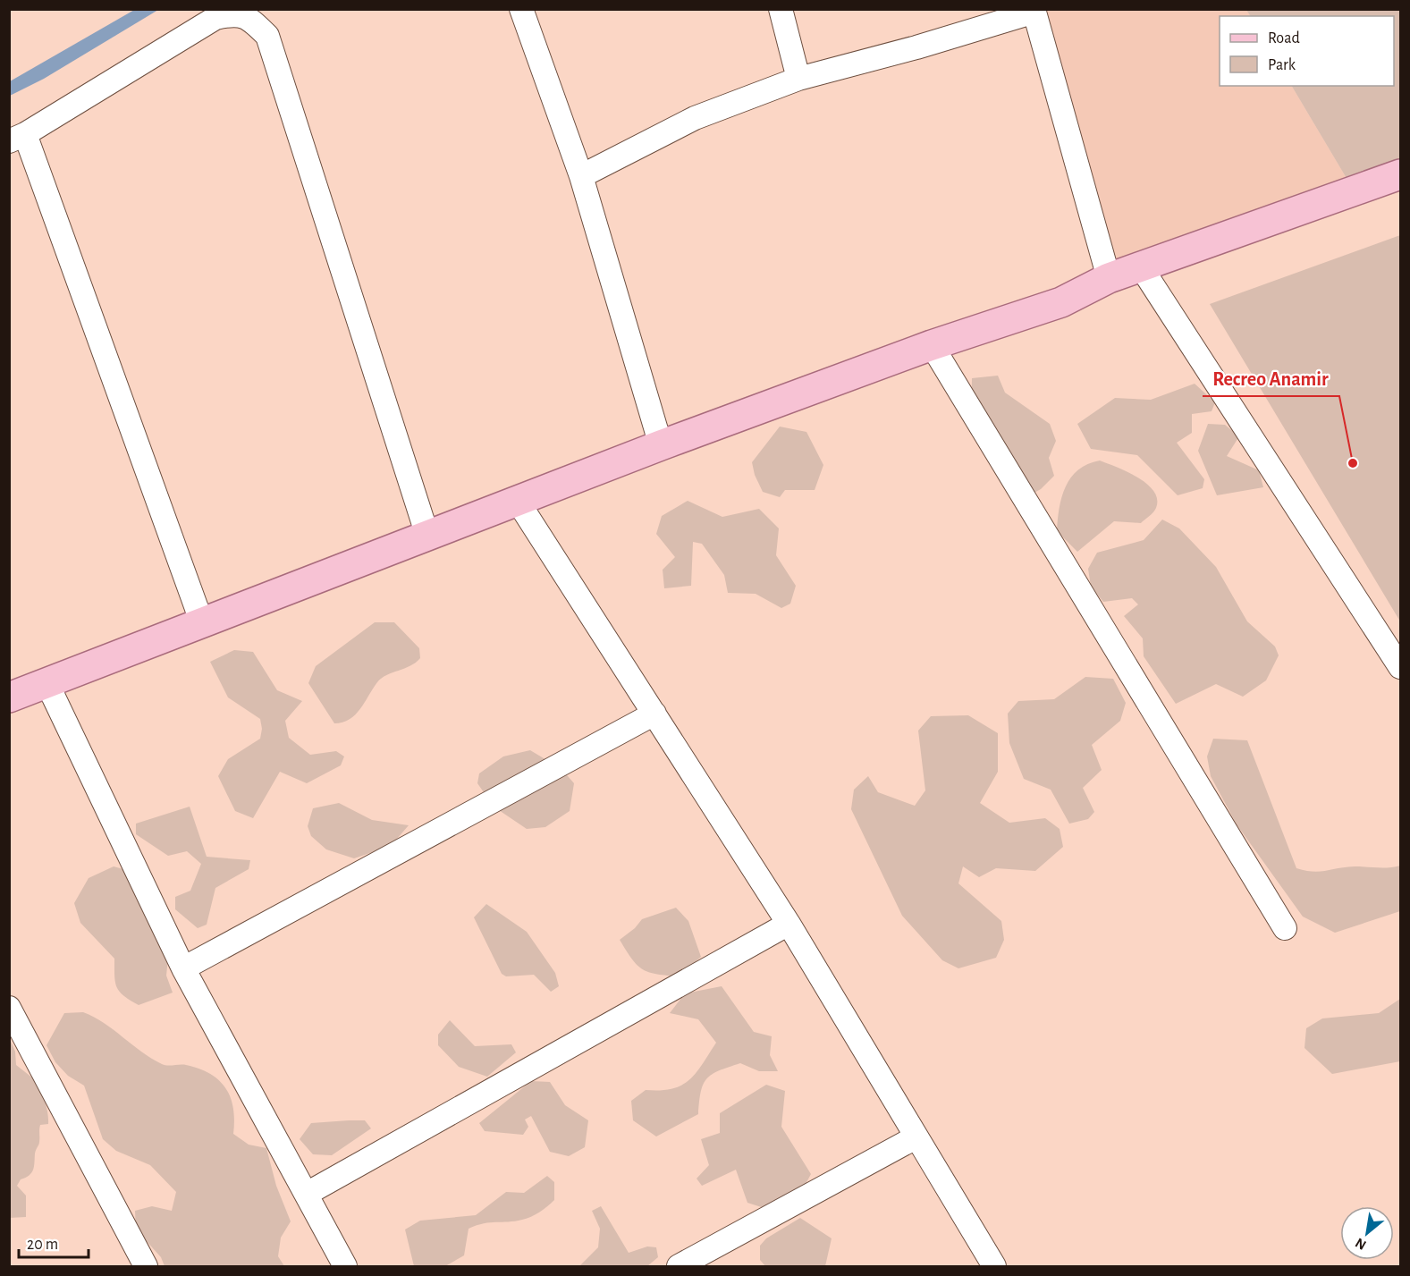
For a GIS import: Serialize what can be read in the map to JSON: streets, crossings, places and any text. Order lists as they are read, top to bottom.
{
  "places": ["Recreo Anamir"],
  "legend": ["Road", "Park"],
  "scale_bar": "20 m",
  "north": "bottom left"
}
